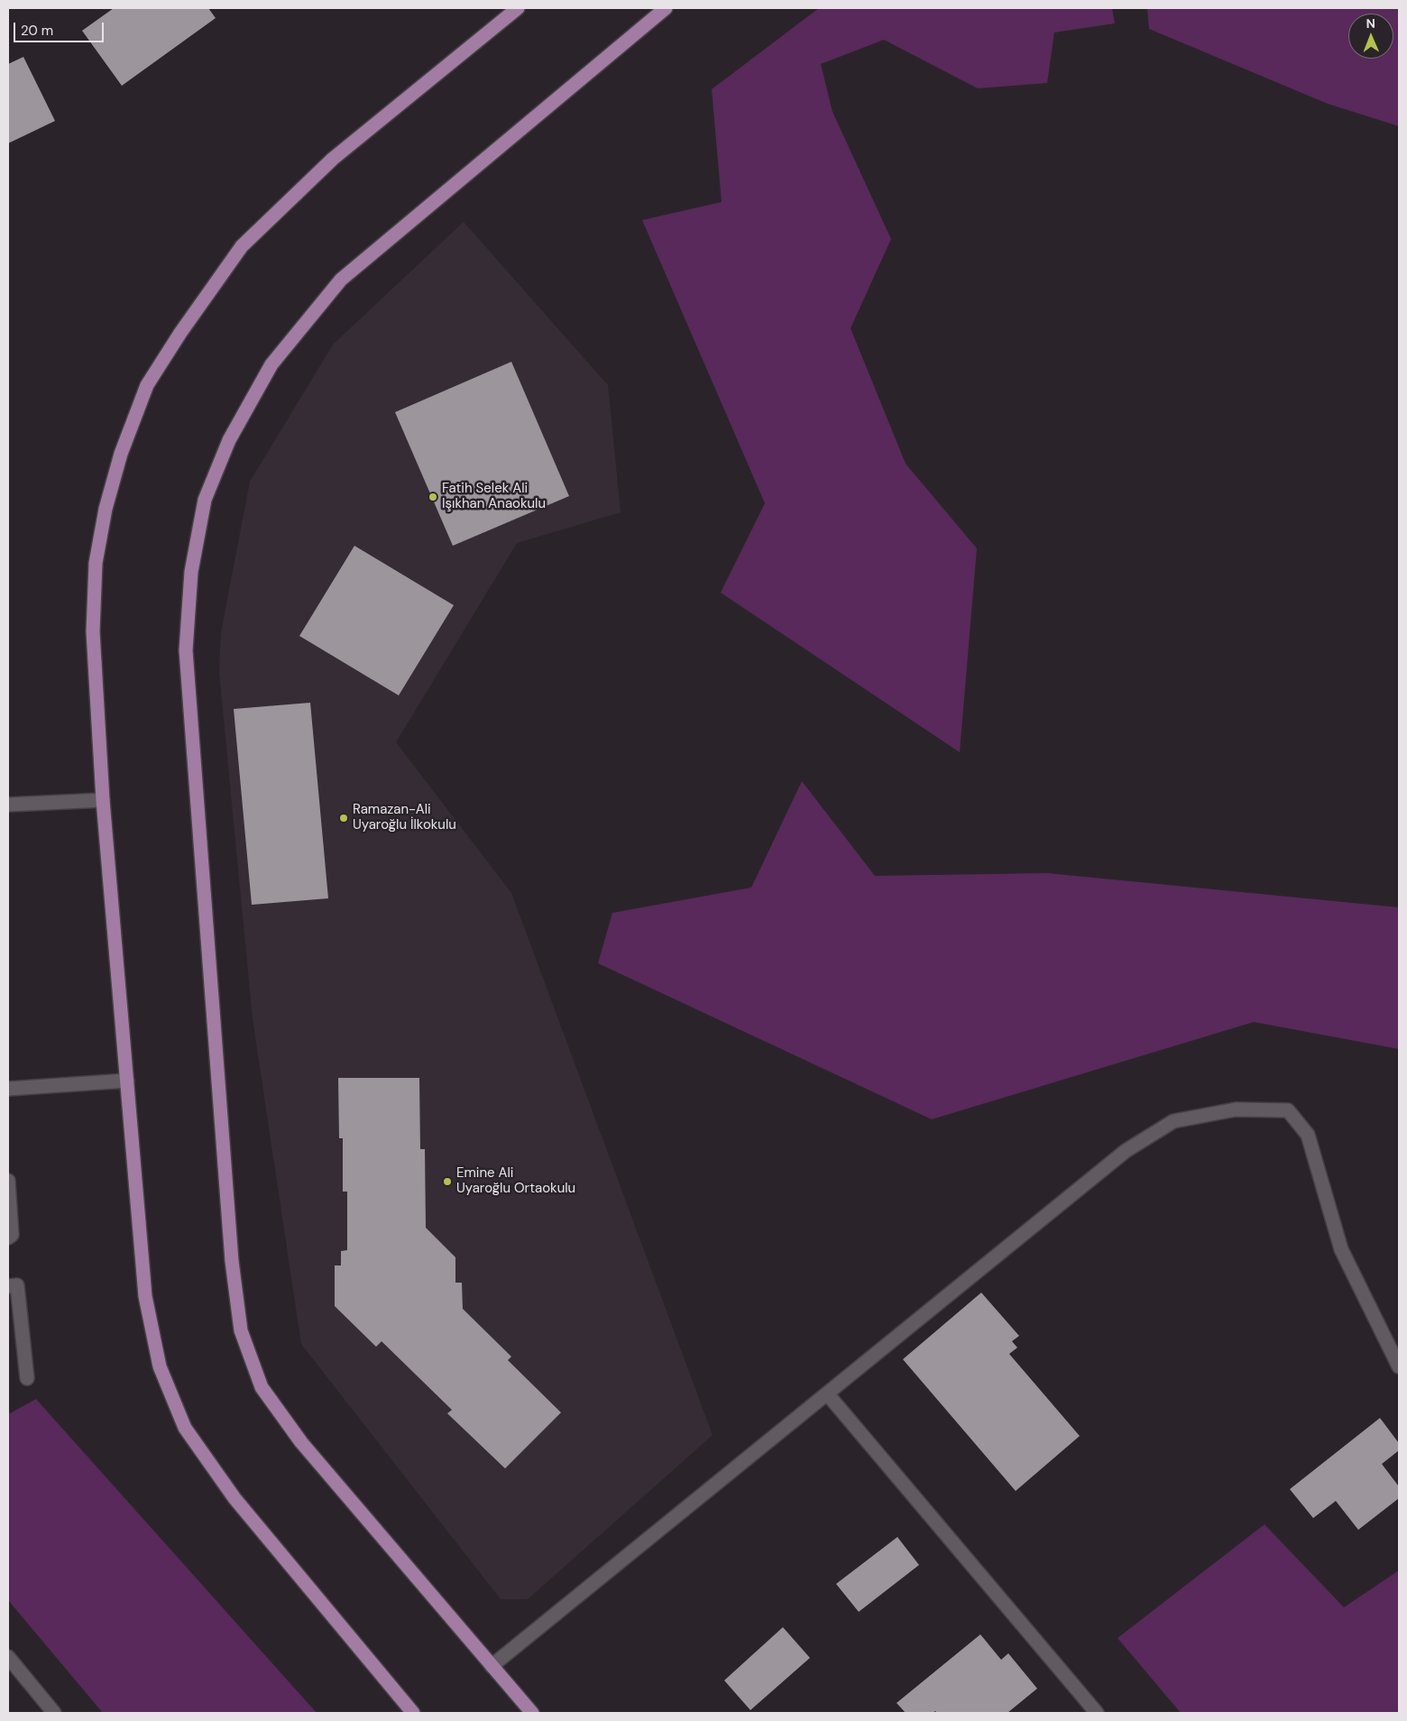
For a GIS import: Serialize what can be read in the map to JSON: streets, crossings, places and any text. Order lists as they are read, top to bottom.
{
  "places": ["Fatih Selek Ali Işıkhan Anaokulu", "Ramazan-Ali Uyaroğlu İlkokulu", "Emine Ali Uyaroğlu Ortaokulu"],
  "scale_bar": "20 m",
  "north": "top"
}
